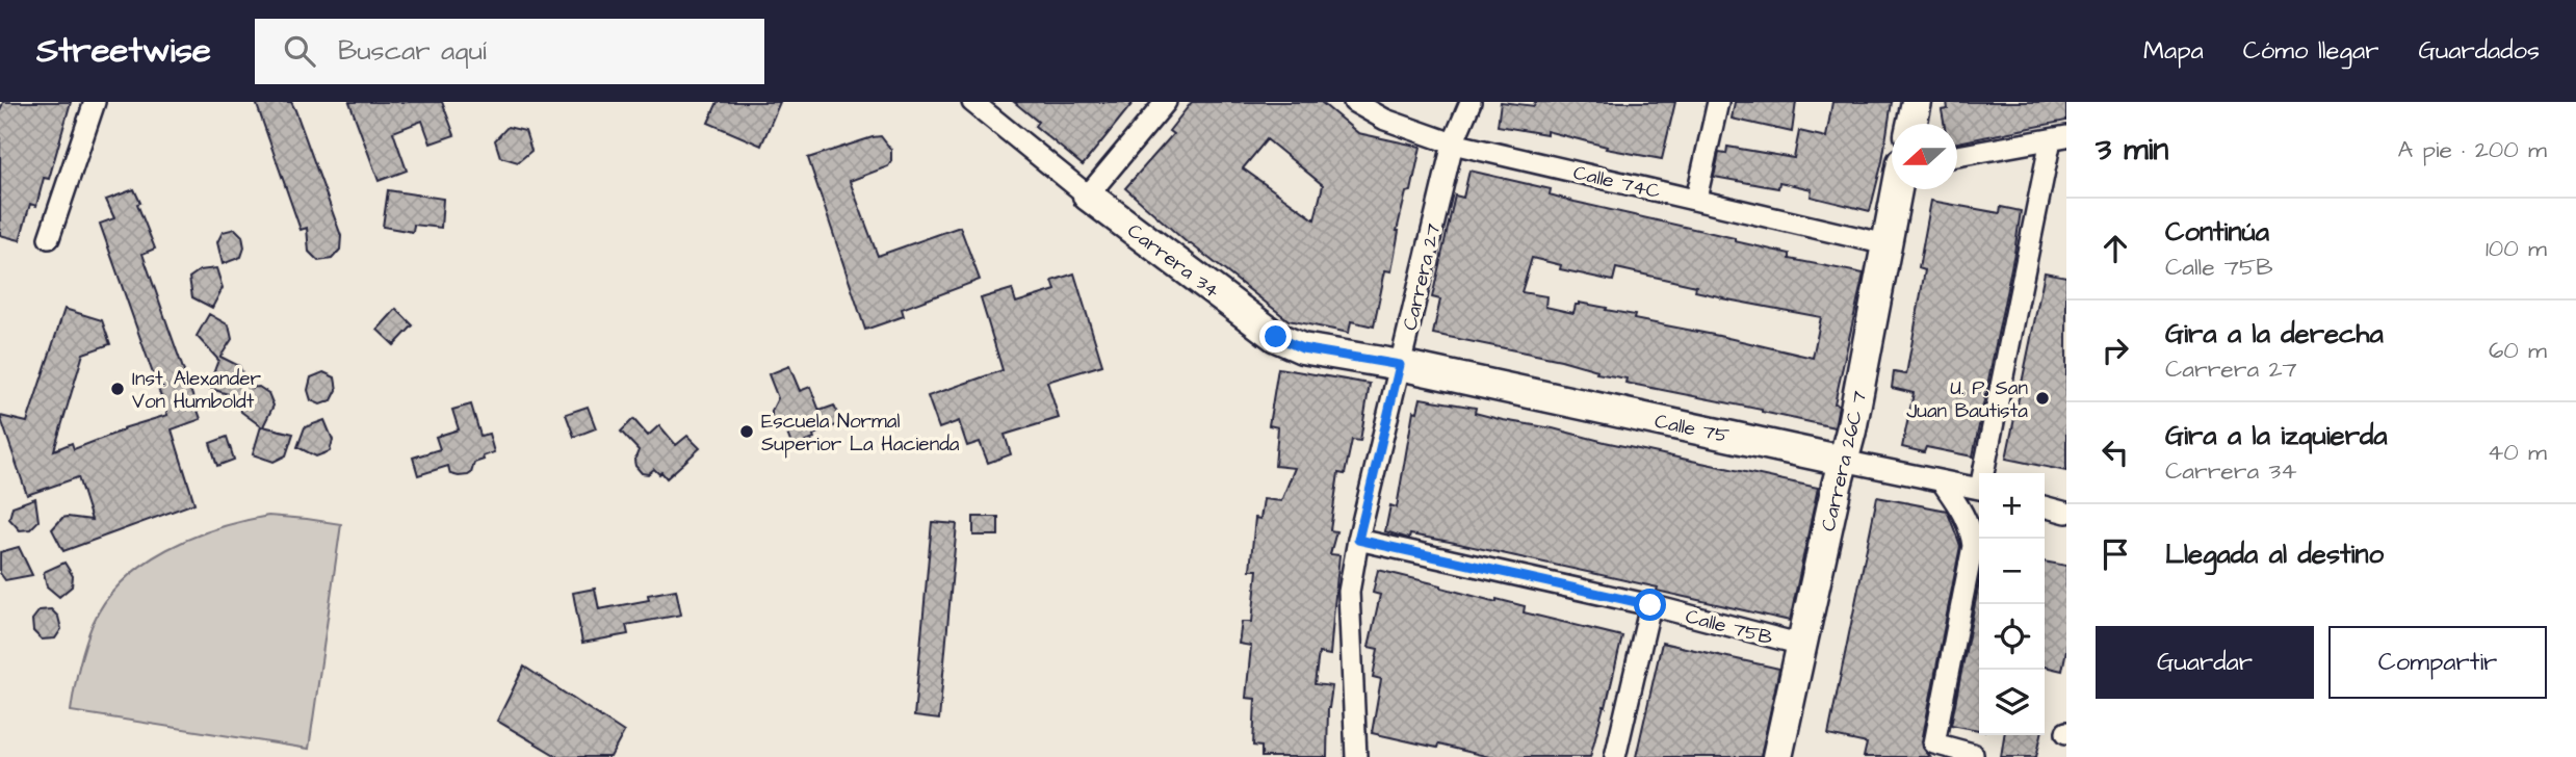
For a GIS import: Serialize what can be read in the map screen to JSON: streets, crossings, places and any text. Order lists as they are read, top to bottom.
{
  "streets": {
    "street": [
      "Calle 74C",
      "Carrera 34",
      "Carrera 27",
      "Calle 75",
      "Carrera 26C 7",
      "Calle 75B"
    ]
  },
  "crossings": [
    ["Calle 74C", "Carrera 27"],
    ["Calle 74C", "Carrera 26C 7"],
    ["Carrera 34", "Carrera 27"],
    ["Carrera 34", "Calle 75"],
    ["Carrera 27", "Calle 75"],
    ["Carrera 27", "Calle 75B"],
    ["Calle 75", "Carrera 26C 7"],
    ["Carrera 26C 7", "Calle 75B"]
  ],
  "places": ["Inst. Alexander Von Humboldt", "U. P. San Juan Bautista", "Escuela Normal Superior La Hacienda"],
  "north": "left",
  "page": {
    "header": "Streetwise",
    "search": "Buscar aquí",
    "nav": ["Mapa", "Cómo llegar", "Guardados"],
    "heading": ["3 min", "A pie · 200 m"],
    "list": [
      ["Continúa", "Calle 75B", "100 m"],
      ["Gira a la derecha", "Carrera 27", "60 m"],
      ["Gira a la izquierda", "Carrera 34", "40 m"],
      "Llegada al destino"
    ],
    "map_buttons": ["+", "−"],
    "buttons": ["Guardar", "Compartir"]
  }
}
